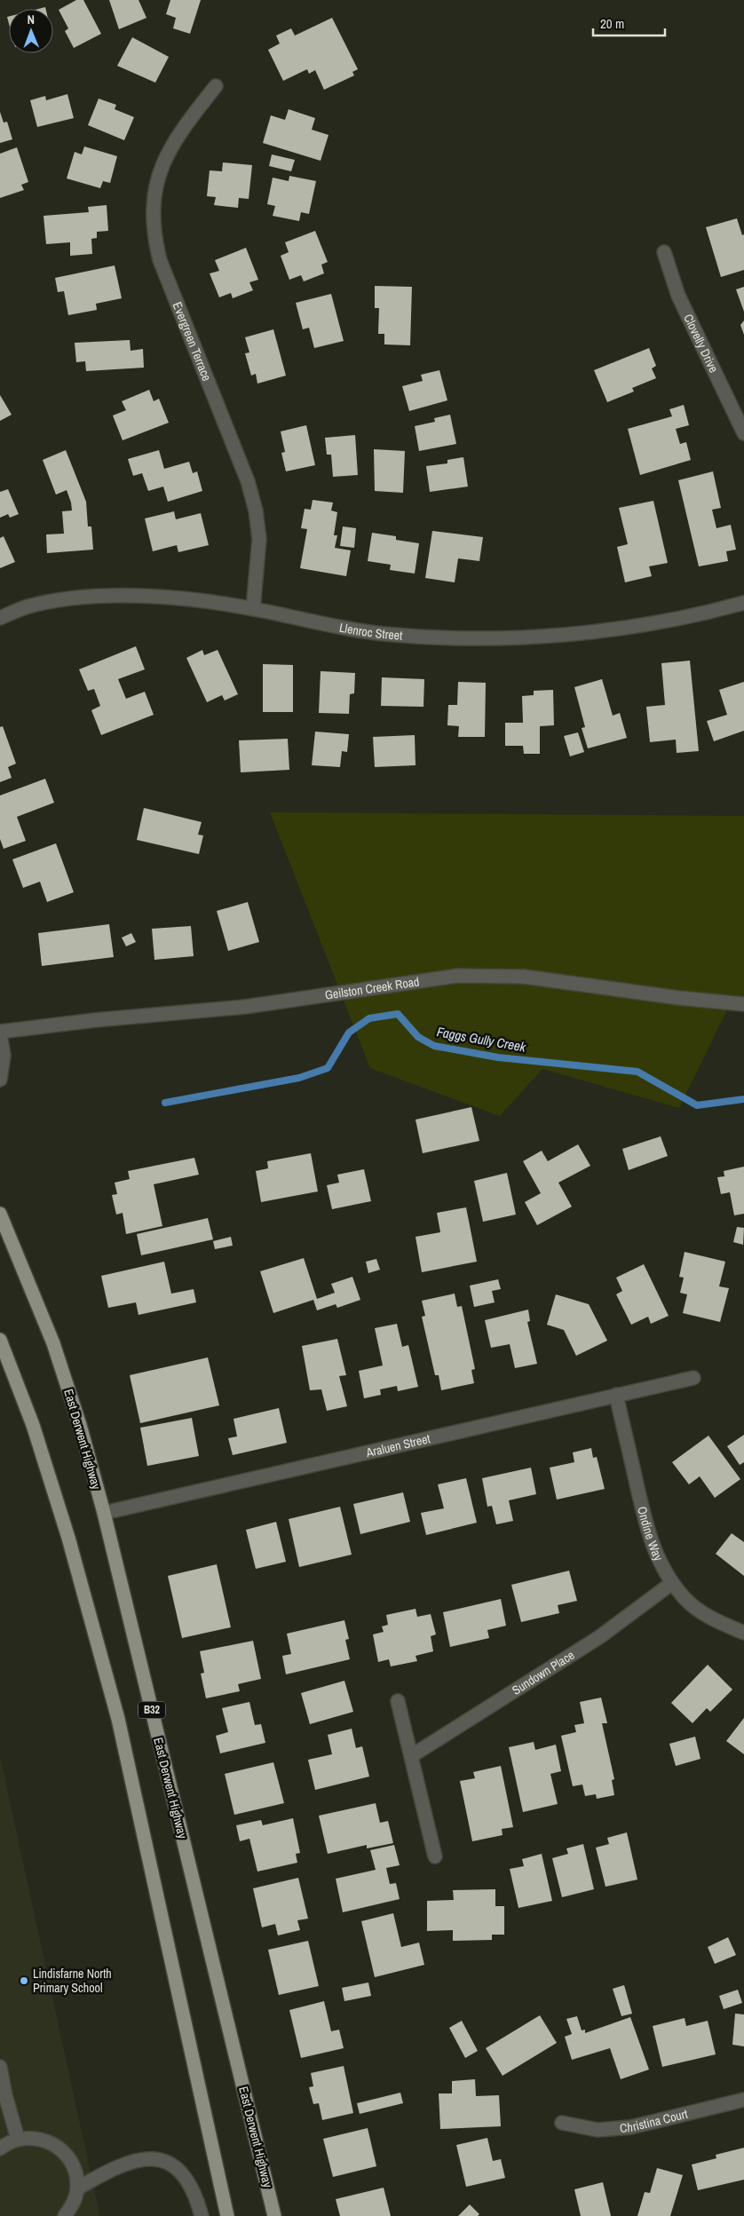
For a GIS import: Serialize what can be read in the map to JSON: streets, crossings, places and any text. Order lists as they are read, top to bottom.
{
  "streets": {
    "main road": ["East Derwent Highway", "B32"],
    "street": [
      "Evergreen Terrace",
      "Clovelly Drive",
      "Llenroc Street",
      "Geilston Creek Road",
      "Araluen Street",
      "Ondine Way",
      "Sundown Place",
      "Christina Court"
    ]
  },
  "crossings": [
    ["Evergreen Terrace", "Llenroc Street"],
    ["East Derwent Highway", "Araluen Street"],
    ["Araluen Street", "Ondine Way"],
    ["Ondine Way", "Sundown Place"]
  ],
  "water": ["Faggs Gully Creek"],
  "places": ["Lindisfarne North Primary School"],
  "scale_bar": "20 m",
  "north": "top"
}
